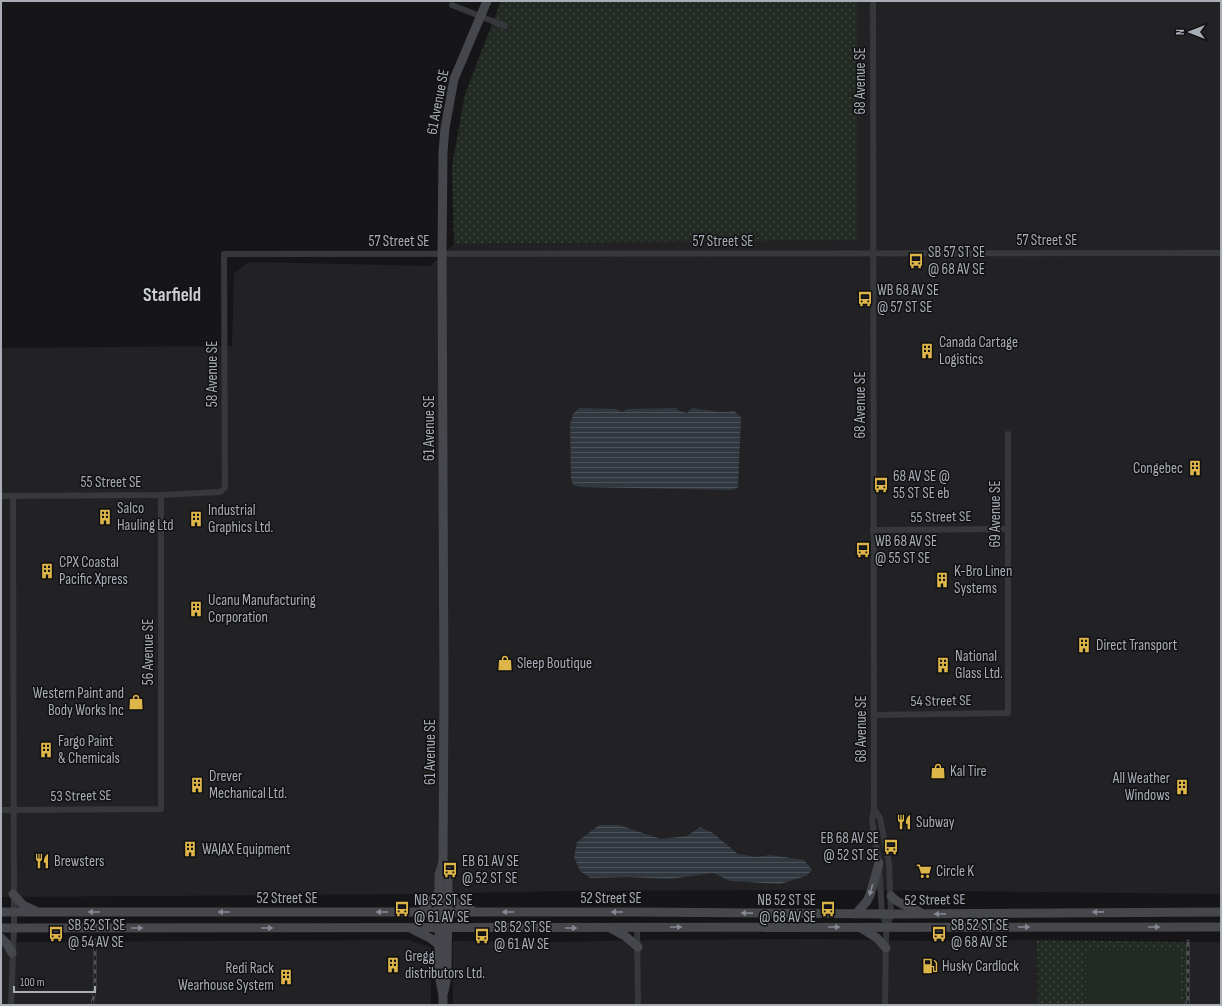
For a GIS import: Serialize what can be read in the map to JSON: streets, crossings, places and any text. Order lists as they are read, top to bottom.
{
  "streets": {
    "main road": ["61 Avenue SE", "52 Street SE"],
    "street": [
      "68 Avenue SE",
      "57 Street SE",
      "58 Avenue SE",
      "55 Street SE",
      "69 Avenue SE",
      "56 Avenue SE",
      "54 Street SE",
      "53 Street SE"
    ]
  },
  "crossings": [
    ["68 Avenue SE", "57 Street SE"],
    ["68 Avenue SE", "55 Street SE"],
    ["68 Avenue SE", "54 Street SE"],
    ["68 Avenue SE", "52 Street SE"],
    ["61 Avenue SE", "57 Street SE"],
    ["61 Avenue SE", "52 Street SE"],
    ["57 Street SE", "58 Avenue SE"],
    ["58 Avenue SE", "55 Street SE"],
    ["55 Street SE", "69 Avenue SE"],
    ["55 Street SE", "56 Avenue SE"],
    ["69 Avenue SE", "54 Street SE"],
    ["56 Avenue SE", "53 Street SE"]
  ],
  "districts": ["Starfield"],
  "places": {
    "bus stop": [
      "SB 57 ST SE @ 68 AV SE",
      "WB 68 AV SE @ 57 ST SE",
      "68 AV SE @ 55 ST SE eb",
      "WB 68 AV SE @ 55 ST SE",
      "EB 68 AV SE @ 52 ST SE",
      "EB 61 AV SE @ 52 ST SE",
      "NB 52 ST SE @ 61 AV SE",
      "NB 52 ST SE @ 68 AV SE",
      "SB 52 ST SE @ 54 AV SE",
      "SB 52 ST SE @ 68 AV SE",
      "SB 52 ST SE @ 61 AV SE"
    ],
    "building": [
      "Canada Cartage Logistics",
      "Congebec",
      "Salco Hauling Ltd",
      "Industrial Graphics Ltd.",
      "CPX Coastal Pacific Xpress",
      "K-Bro Linen Systems",
      "Ucanu Manufacturing Corporation",
      "Direct Transport",
      "National Glass Ltd.",
      "Fargo Paint & Chemicals",
      "Drever Mechanical Ltd.",
      "All Weather Windows",
      "WAJAX Equipment",
      "Gregg distributors Ltd.",
      "Redi Rack Wearhouse System"
    ],
    "shop": ["Sleep Boutique", "Western Paint and Body Works Inc", "Kal Tire"],
    "restaurant": ["Subway", "Brewsters"],
    "supermarket": ["Circle K"],
    "fuel station": ["Husky Cardlock"]
  },
  "scale_bar": "100 m",
  "north": "left"
}
